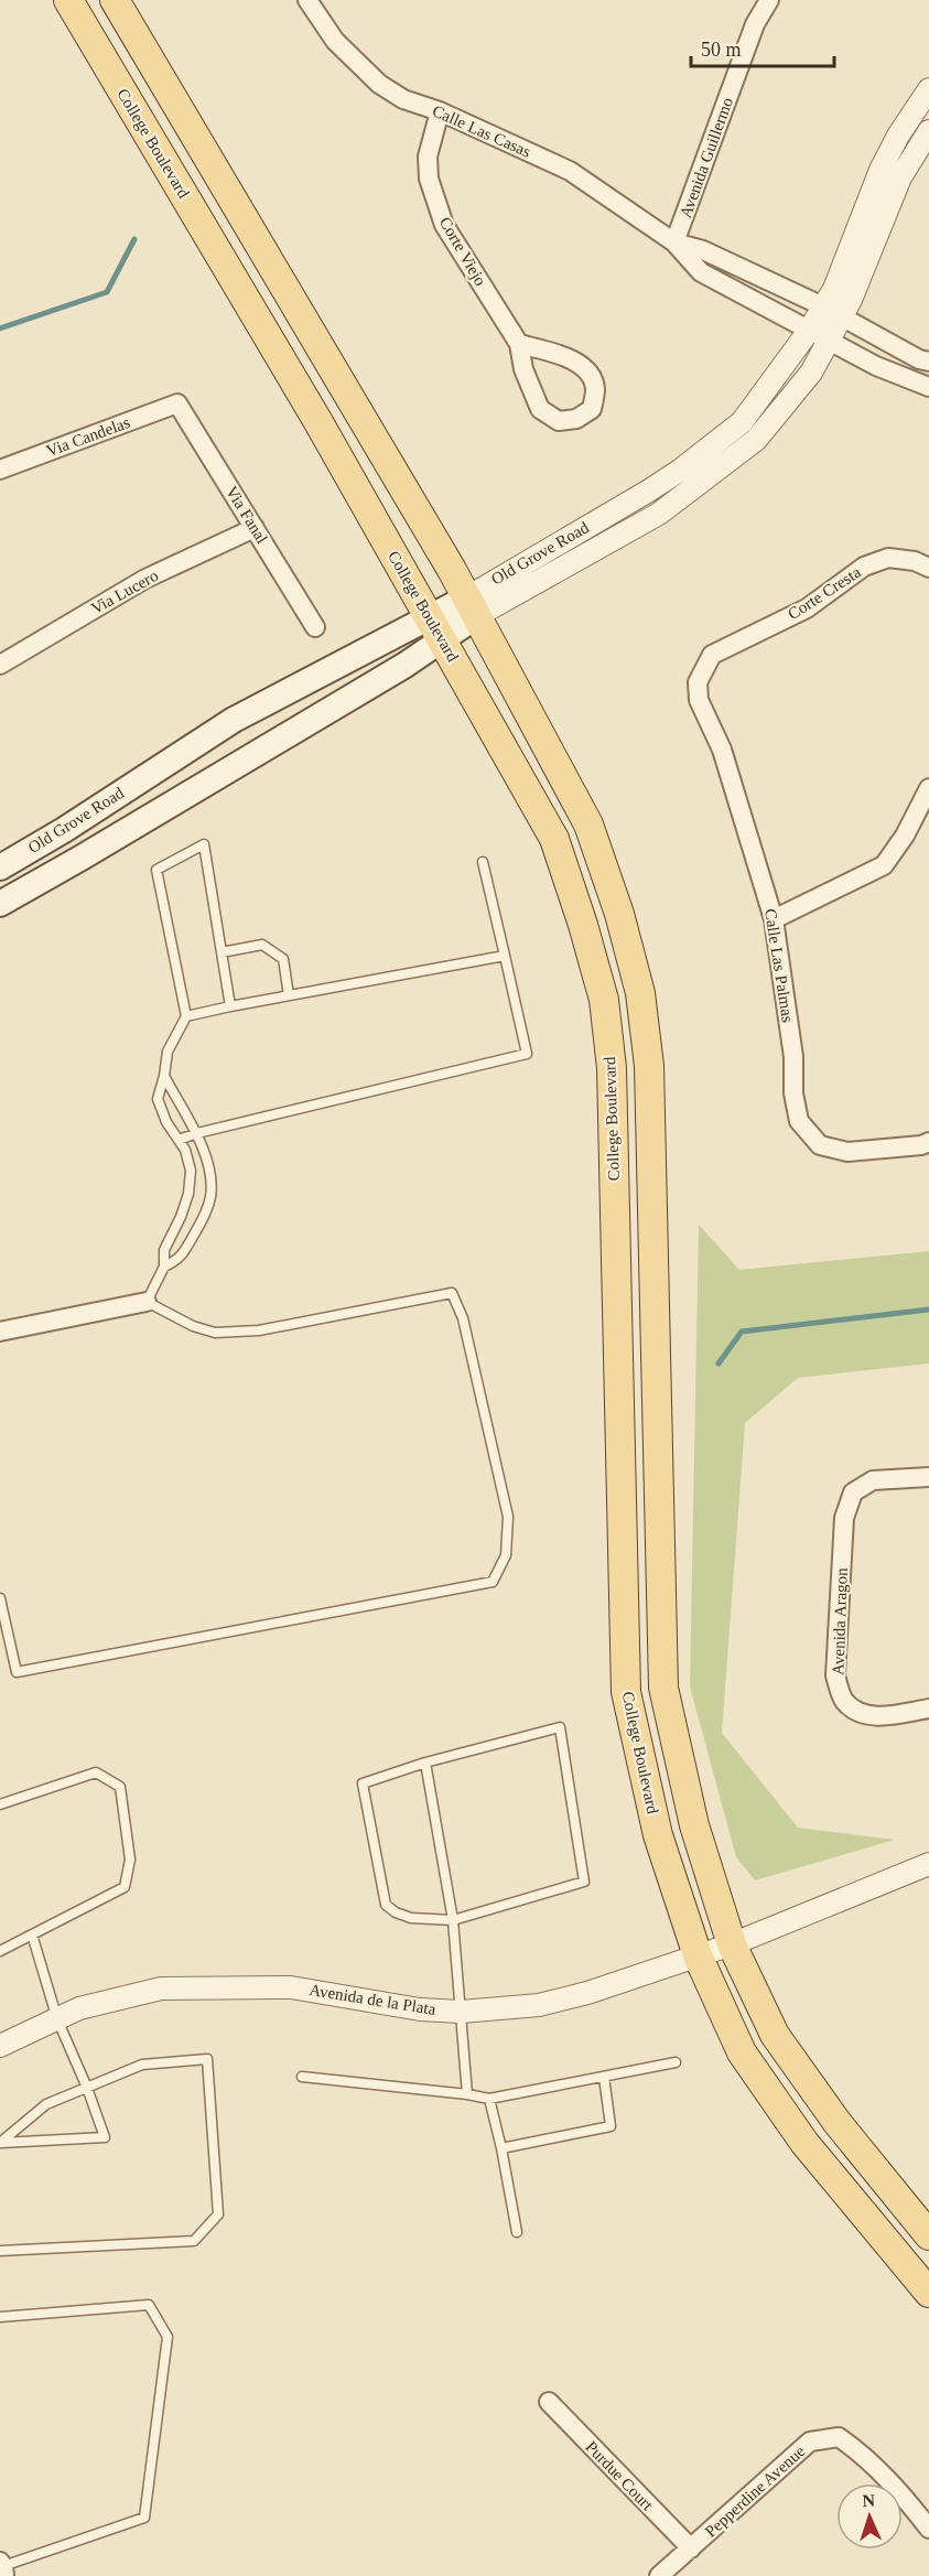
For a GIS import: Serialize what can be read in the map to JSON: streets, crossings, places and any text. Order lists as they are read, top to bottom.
{
  "streets": {
    "main road": ["College Boulevard", "Old Grove Road"],
    "street": [
      "Calle Las Casas",
      "Avenida Guillermo",
      "Corte Viejo",
      "Via Candelas",
      "Via Fanal",
      "Via Lucero",
      "Corte Cresta",
      "Calle Las Palmas",
      "Avenida Aragon",
      "Avenida de la Plata",
      "Purdue Court",
      "Pepperdine Avenue"
    ]
  },
  "crossings": [
    ["Calle Las Casas", "Avenida Guillermo"],
    ["Calle Las Casas", "Corte Viejo"],
    ["Calle Las Casas", "Old Grove Road"],
    ["College Boulevard", "Old Grove Road"],
    ["College Boulevard", "Avenida de la Plata"],
    ["Via Candelas", "Via Fanal"],
    ["Via Fanal", "Via Lucero"],
    ["Corte Cresta", "Calle Las Palmas"],
    ["Purdue Court", "Pepperdine Avenue"]
  ],
  "scale_bar": "50 m",
  "north": "top"
}
